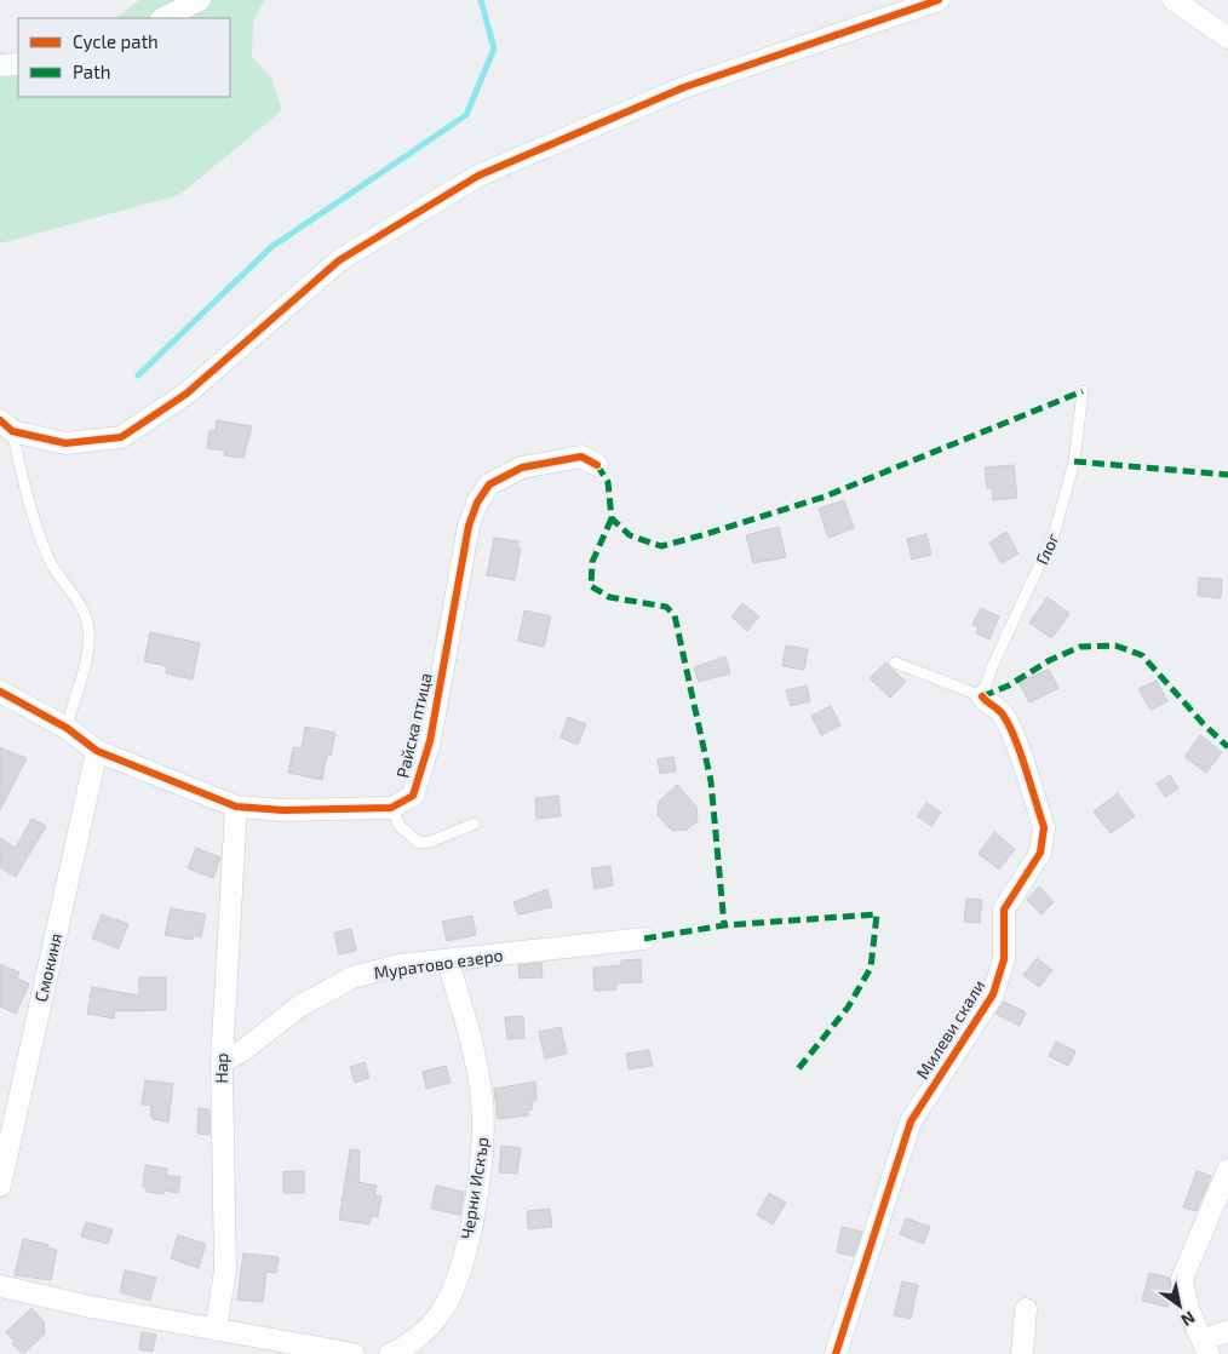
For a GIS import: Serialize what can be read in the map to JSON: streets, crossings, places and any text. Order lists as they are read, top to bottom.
{
  "streets": {
    "street": [
      "Райска птица",
      "Муратово езеро",
      "Смокиня",
      "Милеви скали",
      "Нар",
      "Черни Искър"
    ],
    "lane": ["Глог"]
  },
  "crossings": [
    ["Глог", "Милеви скали"],
    ["Муратово езеро", "Нар"],
    ["Муратово езеро", "Черни Искър"]
  ],
  "legend": ["Cycle path", "Path"],
  "north": "bottom right"
}
